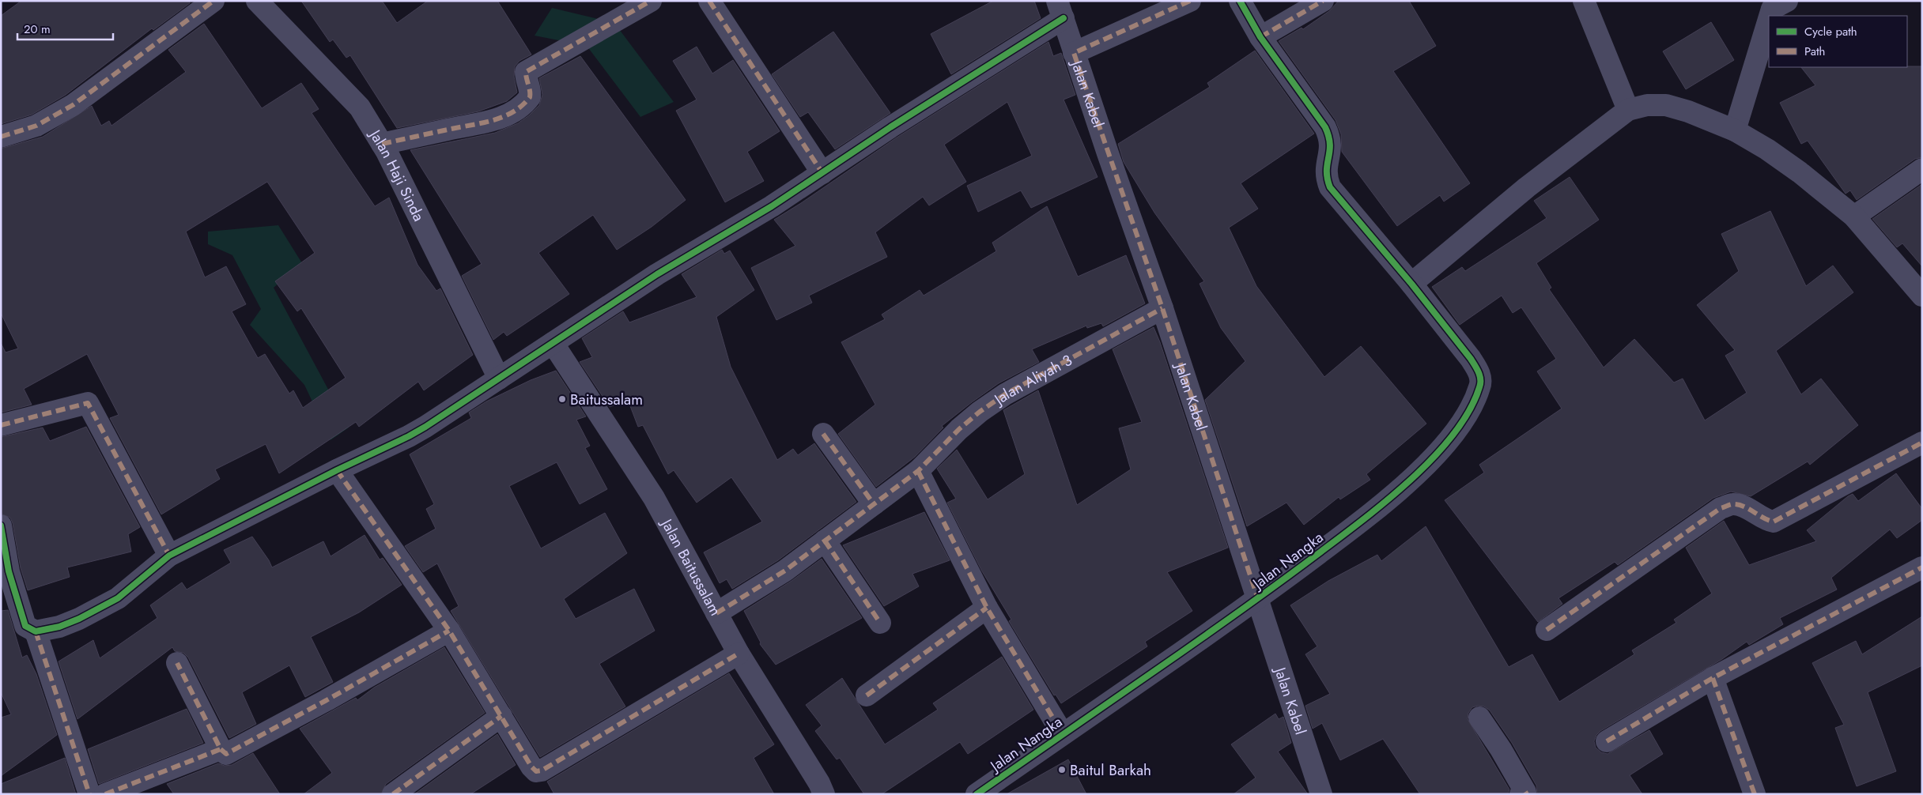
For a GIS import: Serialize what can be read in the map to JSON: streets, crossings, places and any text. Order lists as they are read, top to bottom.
{
  "streets": {
    "street": [
      "Jalan Kabel",
      "Jalan Haji Sinda",
      "Jalan Aliyah 3",
      "Jalan Nangka",
      "Jalan Baitussalam"
    ]
  },
  "crossings": [
    ["Jalan Kabel", "Jalan Aliyah 3"],
    ["Jalan Kabel", "Jalan Nangka"],
    ["Jalan Aliyah 3", "Jalan Baitussalam"]
  ],
  "places": ["Baitussalam", "Baitul Barkah"],
  "legend": ["Cycle path", "Path"],
  "scale_bar": "20 m"
}
